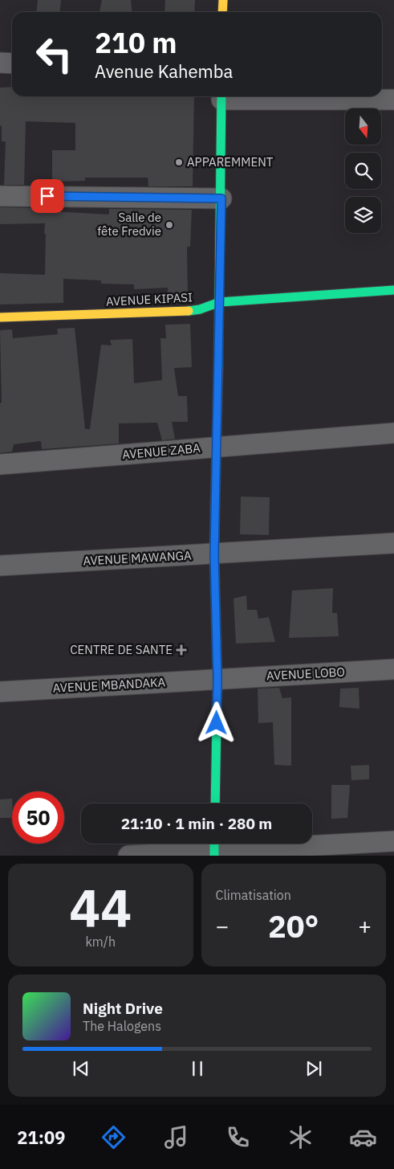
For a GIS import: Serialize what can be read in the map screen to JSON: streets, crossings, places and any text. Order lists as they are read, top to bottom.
{
  "streets": {
    "main road": ["AVENUE KIPASI"],
    "street": [
      "AVENUE ZABA",
      "AVENUE MAWANGA",
      "AVENUE LOBO",
      "AVENUE MBANDAKA"
    ]
  },
  "crossings": [
    ["AVENUE LOBO", "AVENUE MBANDAKA"]
  ],
  "places": {
    "other": ["APPAREMMENT", "Salle de fête Fredvie"],
    "health": ["CENTRE DE SANTE"]
  },
  "north": "bottom",
  "page": {
    "turn": ["210 m", "Avenue Kahemba"],
    "limit": "50",
    "trip": "21:10 · 1 min · 280 m",
    "tile": [
      ["44", "km/h"],
      "Climatisation"
    ],
    "heat": ["−", "20°", "+"],
    "song": ["Night Drive", "The Halogens"],
    "tabs": "21:09"
  }
}
